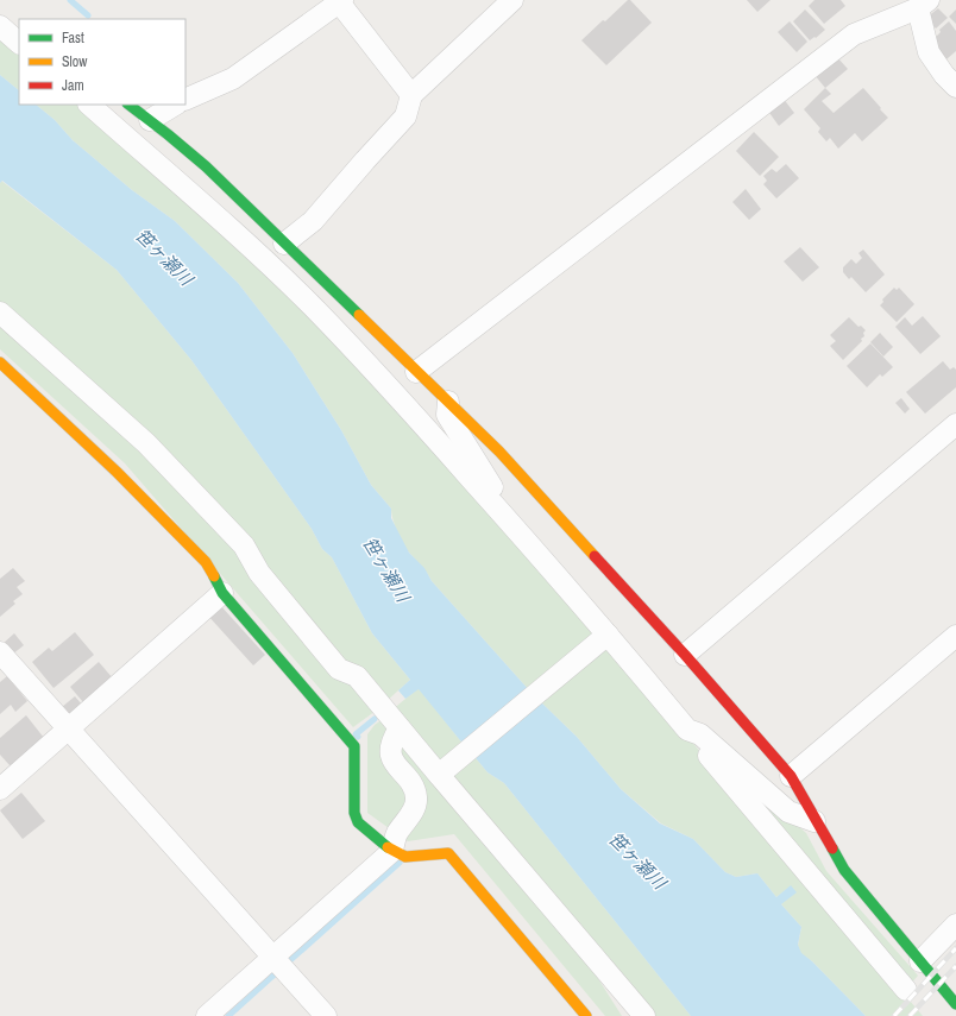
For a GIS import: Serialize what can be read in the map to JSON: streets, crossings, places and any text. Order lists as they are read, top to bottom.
{
  "water": ["笹ヶ瀬川"],
  "legend": ["Fast", "Slow", "Jam"]
}
